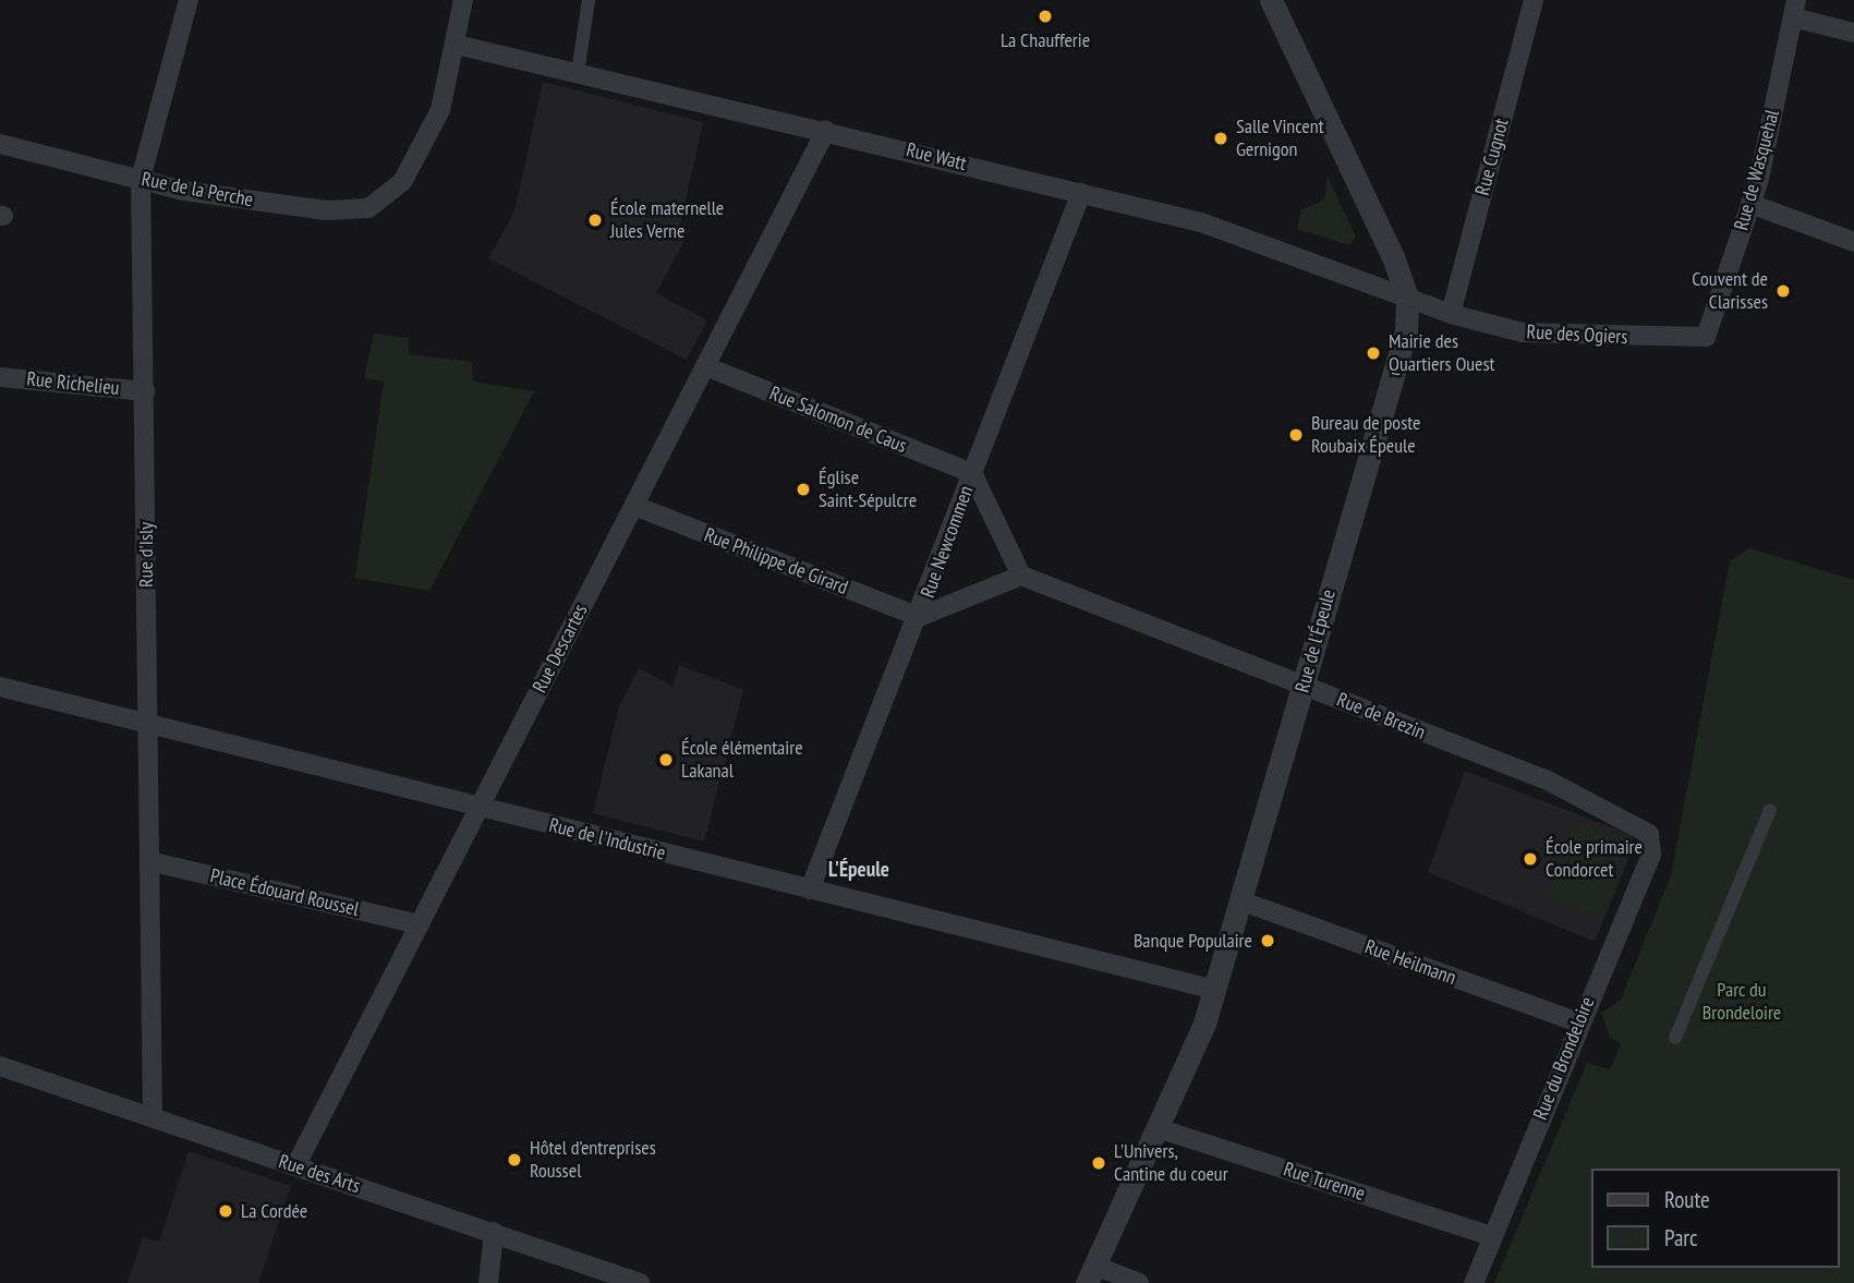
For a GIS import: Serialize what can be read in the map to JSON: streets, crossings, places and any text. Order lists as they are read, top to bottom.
{
  "streets": {
    "street": [
      "Rue Watt",
      "Rue Cugnot",
      "Rue de Wasquehal",
      "Rue de la Perche",
      "Rue des Ogiers",
      "Rue Richelieu",
      "Rue Salomon de Caus",
      "Rue Newcommen",
      "Rue d'Isly",
      "Rue Philippe de Girard",
      "Rue de l'Épeule",
      "Rue Descartes",
      "Rue de Brezin",
      "Rue de l'Industrie",
      "Place Édouard Roussel",
      "Rue Heilmann",
      "Rue du Brondeloire",
      "Rue des Arts",
      "Rue Turenne"
    ]
  },
  "crossings": [
    ["Rue Watt", "Rue de la Perche"],
    ["Rue Watt", "Rue des Ogiers"],
    ["Rue Watt", "Rue Newcommen"],
    ["Rue Watt", "Rue de l'Épeule"],
    ["Rue Watt", "Rue Descartes"],
    ["Rue Cugnot", "Rue des Ogiers"],
    ["Rue de Wasquehal", "Rue des Ogiers"],
    ["Rue de la Perche", "Rue d'Isly"],
    ["Rue des Ogiers", "Rue de l'Épeule"],
    ["Rue Richelieu", "Rue d'Isly"],
    ["Rue Salomon de Caus", "Rue Newcommen"],
    ["Rue Salomon de Caus", "Rue Descartes"],
    ["Rue Newcommen", "Rue Philippe de Girard"],
    ["Rue Newcommen", "Rue de l'Industrie"],
    ["Rue d'Isly", "Rue de l'Industrie"],
    ["Rue d'Isly", "Place Édouard Roussel"],
    ["Rue d'Isly", "Rue des Arts"],
    ["Rue Philippe de Girard", "Rue Descartes"],
    ["Rue de l'Épeule", "Rue de Brezin"],
    ["Rue de l'Épeule", "Rue de l'Industrie"],
    ["Rue de l'Épeule", "Rue Heilmann"],
    ["Rue de l'Épeule", "Rue Turenne"],
    ["Rue Descartes", "Rue de l'Industrie"],
    ["Rue Descartes", "Place Édouard Roussel"],
    ["Rue Descartes", "Rue des Arts"],
    ["Rue de Brezin", "Rue du Brondeloire"],
    ["Rue Heilmann", "Rue du Brondeloire"],
    ["Rue du Brondeloire", "Rue Turenne"]
  ],
  "districts": ["L'Épeule"],
  "parks": ["Parc du Brondeloire"],
  "places": [
    "La Chaufferie",
    "Salle Vincent Gernigon",
    "École maternelle Jules Verne",
    "Couvent de Clarisses",
    "Mairie des Quartiers Ouest",
    "Bureau de poste Roubaix Épeule",
    "Église Saint-Sépulcre",
    "École élémentaire Lakanal",
    "École primaire Condorcet",
    "Banque Populaire",
    "Hôtel d’entreprises Roussel",
    "L'Univers, Cantine du coeur",
    "La Cordée"
  ],
  "legend": ["Route", "Parc"]
}
